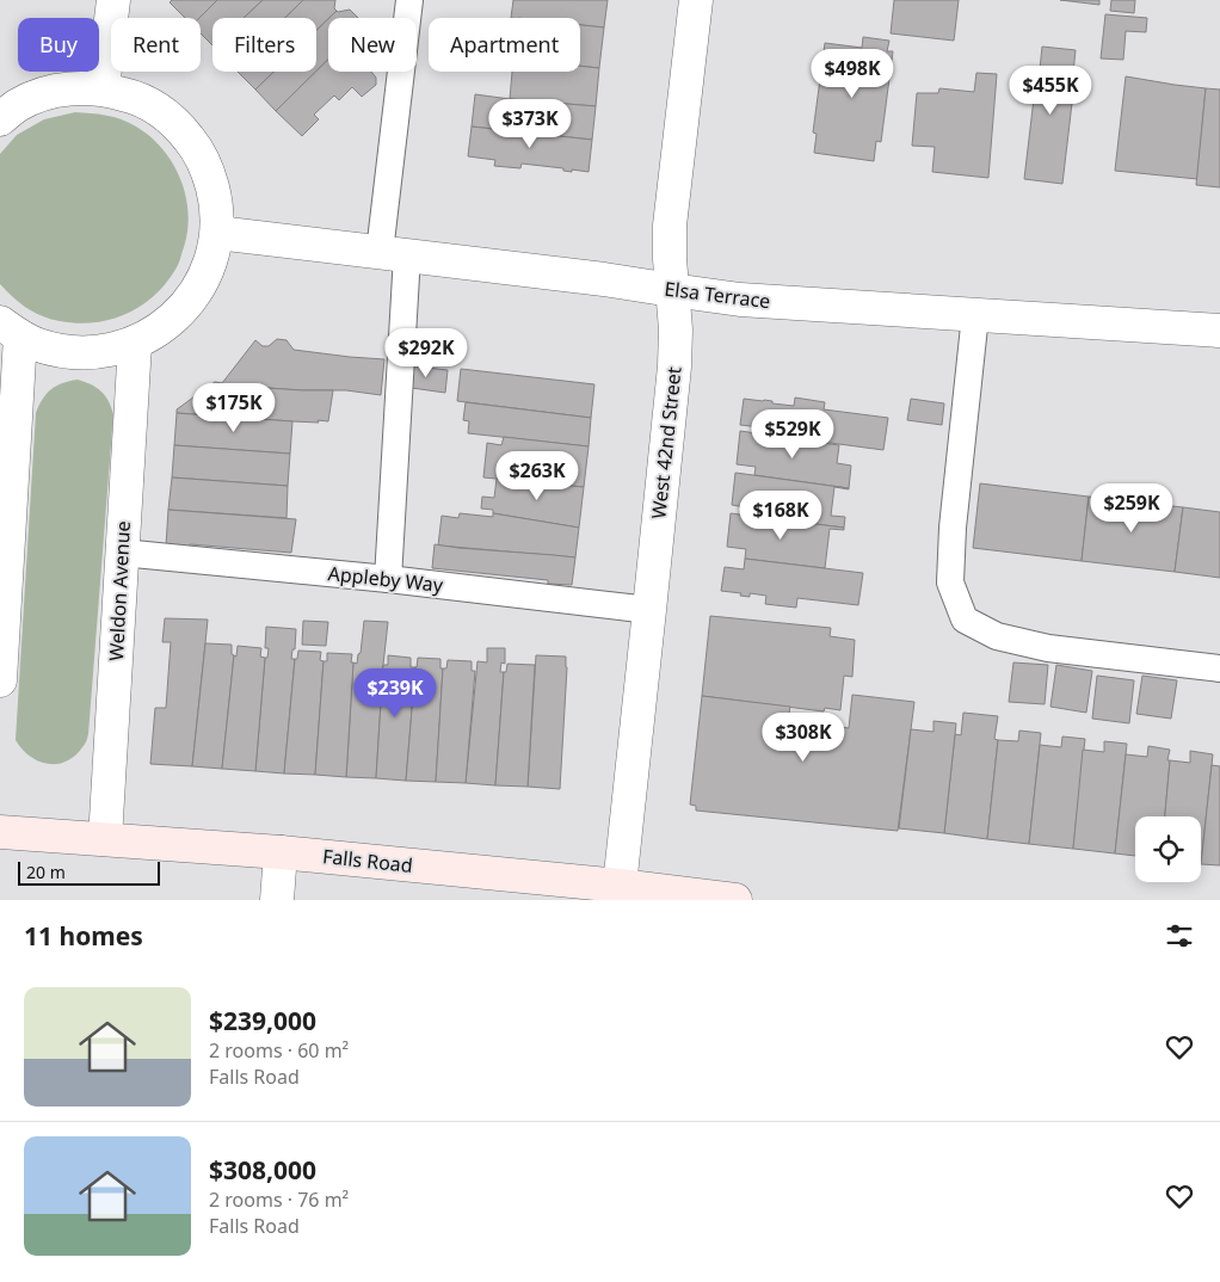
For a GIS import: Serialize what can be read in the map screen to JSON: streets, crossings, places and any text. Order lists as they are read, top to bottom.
{
  "streets": {
    "main road": ["Falls Road"],
    "street": ["Elsa Terrace", "West 42nd Street", "Weldon Avenue"],
    "lane": ["Appleby Way"]
  },
  "crossings": [
    ["Elsa Terrace", "West 42nd Street"],
    ["West 42nd Street", "Appleby Way"],
    ["West 42nd Street", "Falls Road"],
    ["Appleby Way", "Weldon Avenue"],
    ["Weldon Avenue", "Falls Road"]
  ],
  "scale_bar": "20 m",
  "page": {
    "chip": [
      "Buy",
      "Rent",
      "Filters",
      "New",
      "Apartment"
    ],
    "price": [
      "$498K",
      "$455K",
      "$373K",
      "$292K",
      "$175K",
      "$529K",
      "$263K",
      "$259K",
      "$168K",
      "$239K",
      "$308K"
    ],
    "scale": "20 m",
    "heading": "11 homes",
    "list": [
      {
        "name": "$239,000",
        "note": "2 rooms · 60 m² · Falls Road"
      },
      {
        "name": "$308,000",
        "note": "2 rooms · 76 m² · Falls Road"
      }
    ]
  }
}
